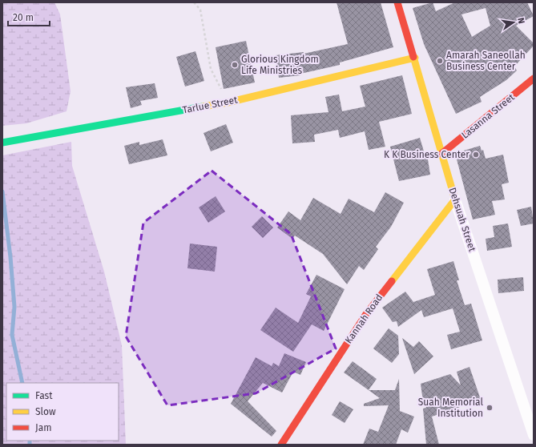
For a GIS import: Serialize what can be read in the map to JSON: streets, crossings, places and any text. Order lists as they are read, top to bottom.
{
  "streets": {
    "street": [
      "Tarlue Street",
      "Lasanna Street",
      "Dehsuah Street",
      "Kannah Road"
    ]
  },
  "crossings": [
    ["Tarlue Street", "Dehsuah Street"],
    ["Lasanna Street", "Dehsuah Street"],
    ["Dehsuah Street", "Kannah Road"]
  ],
  "places": [
    "Amarah Saneollah Business Center",
    "Glorious Kingdom Life Ministries",
    "K K Business Center",
    "Suah Memorial Institution"
  ],
  "legend": ["Fast", "Slow", "Jam"],
  "scale_bar": "20 m",
  "north": "right"
}
